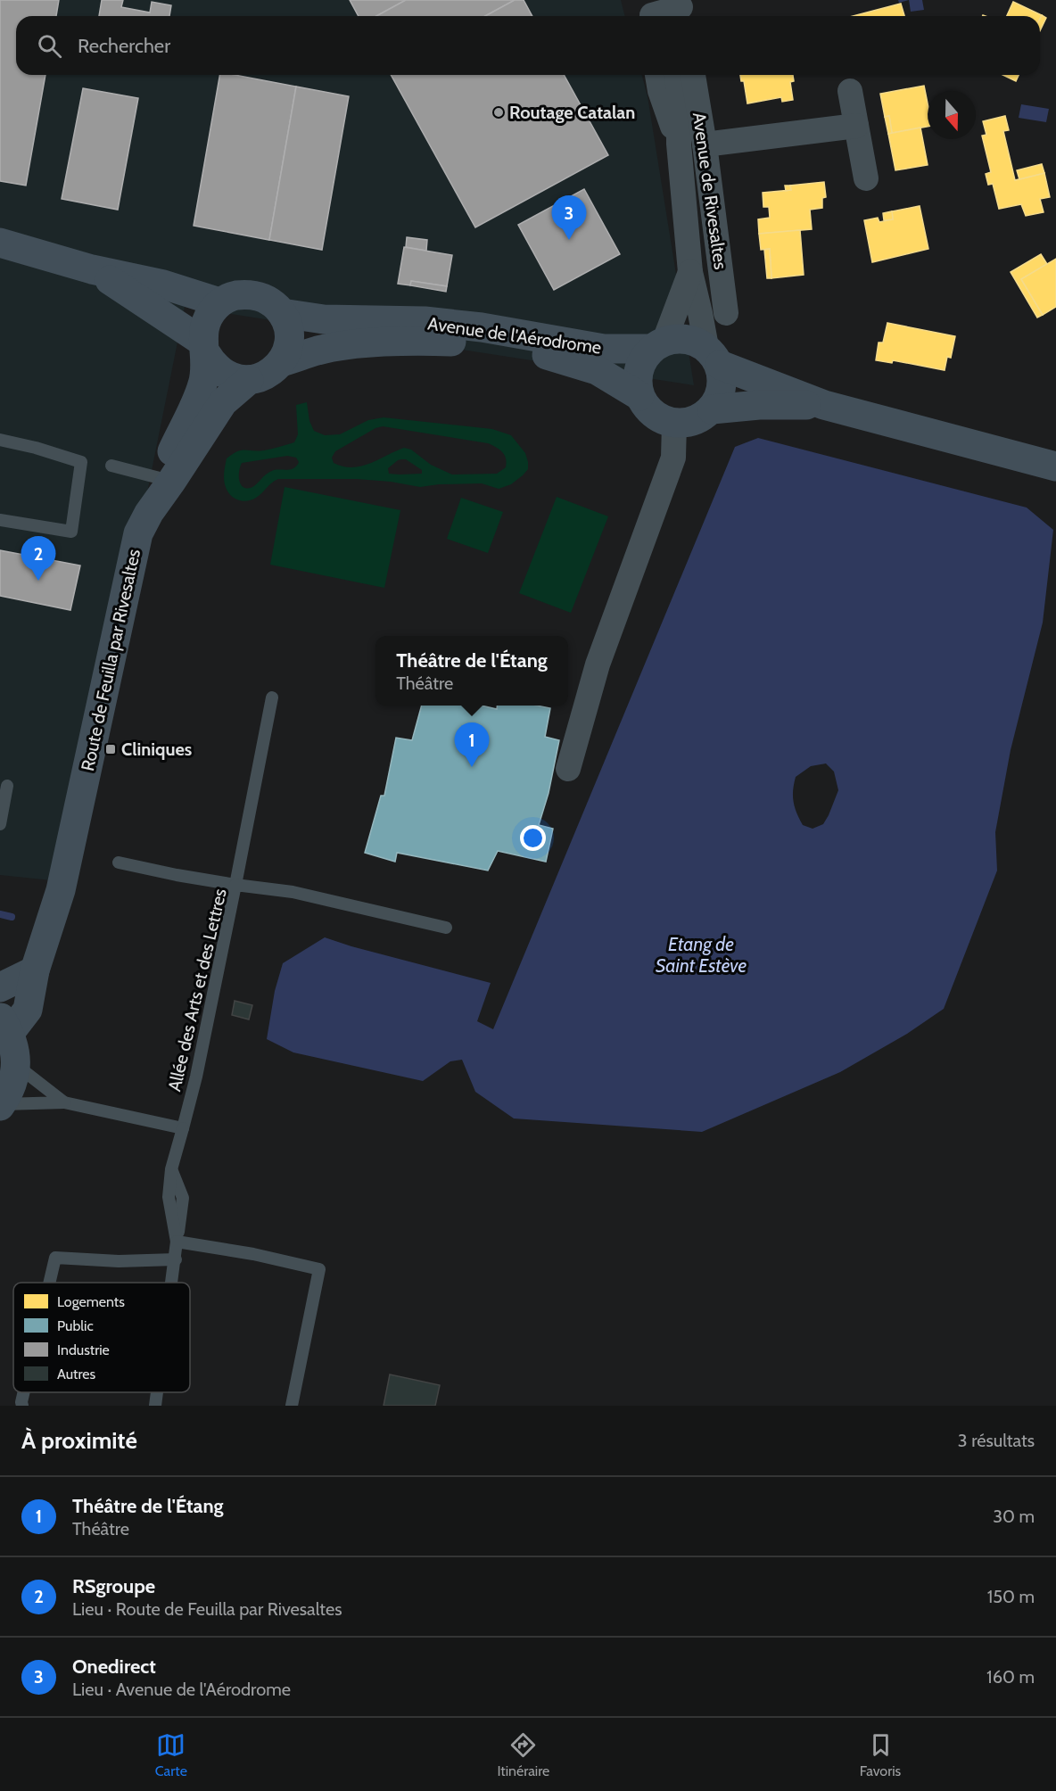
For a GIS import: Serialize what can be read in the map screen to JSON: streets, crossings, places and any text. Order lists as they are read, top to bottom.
{
  "streets": {
    "main road": ["Avenue de l'Aérodrome", "Route de Feuilla par Rivesaltes"],
    "street": ["Avenue de Rivesaltes"],
    "lane": ["Allée des Arts et des Lettres"]
  },
  "crossings": [
    ["Avenue de Rivesaltes", "Avenue de l'Aérodrome"],
    ["Avenue de l'Aérodrome", "Route de Feuilla par Rivesaltes"]
  ],
  "water": ["Etang de Saint Estève"],
  "places": {
    "other": ["Routage Catalan"],
    "transit": ["Cliniques"]
  },
  "legend": [
    "Logements",
    "Public",
    "Industrie",
    "Autres"
  ],
  "north": "bottom",
  "page": {
    "search": "Rechercher",
    "pins": ["3", "2", "1"],
    "popup": ["Théâtre de l'Étang", "Théâtre"],
    "heading": ["À proximité", "3 résultats"],
    "list": [
      {
        "mark": "1",
        "name": "Théâtre de l'Étang",
        "note": "Théâtre",
        "value": "30 m"
      },
      {
        "mark": "2",
        "name": "RSgroupe",
        "note": "Lieu · Route de Feuilla par Rivesaltes",
        "value": "150 m"
      },
      {
        "mark": "3",
        "name": "Onedirect",
        "note": "Lieu · Avenue de l'Aérodrome",
        "value": "160 m"
      }
    ],
    "nav": ["Carte", "Itinéraire", "Favoris"]
  }
}
